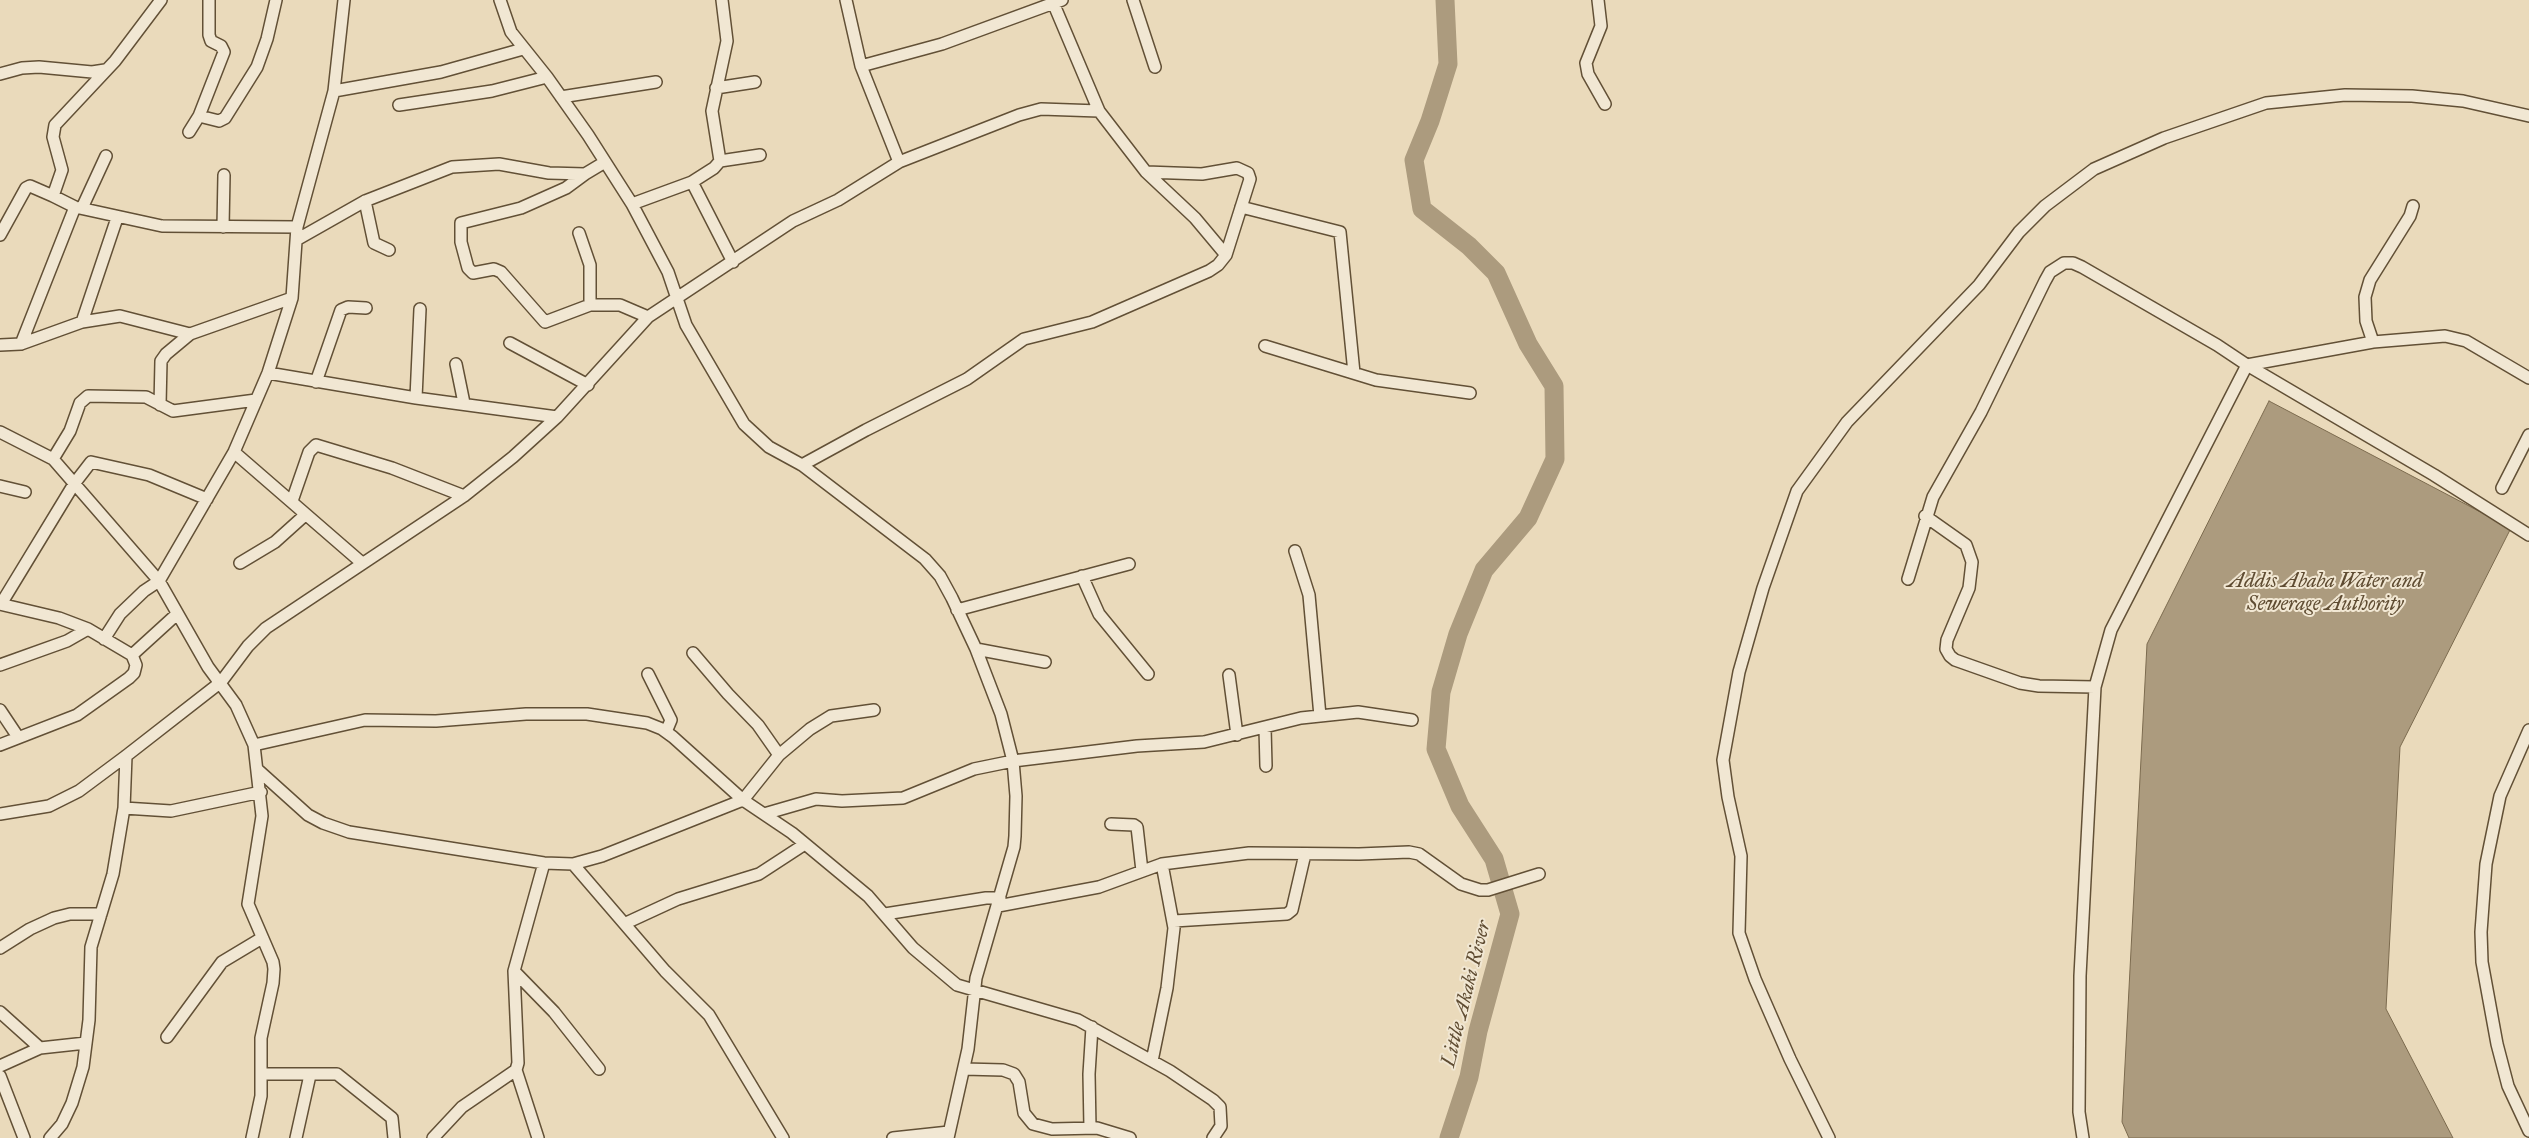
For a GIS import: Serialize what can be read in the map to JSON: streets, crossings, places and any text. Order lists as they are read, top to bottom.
{
  "water": ["Addis Ababa Water and Sewerage Authority", "Little Akaki River"]
}
